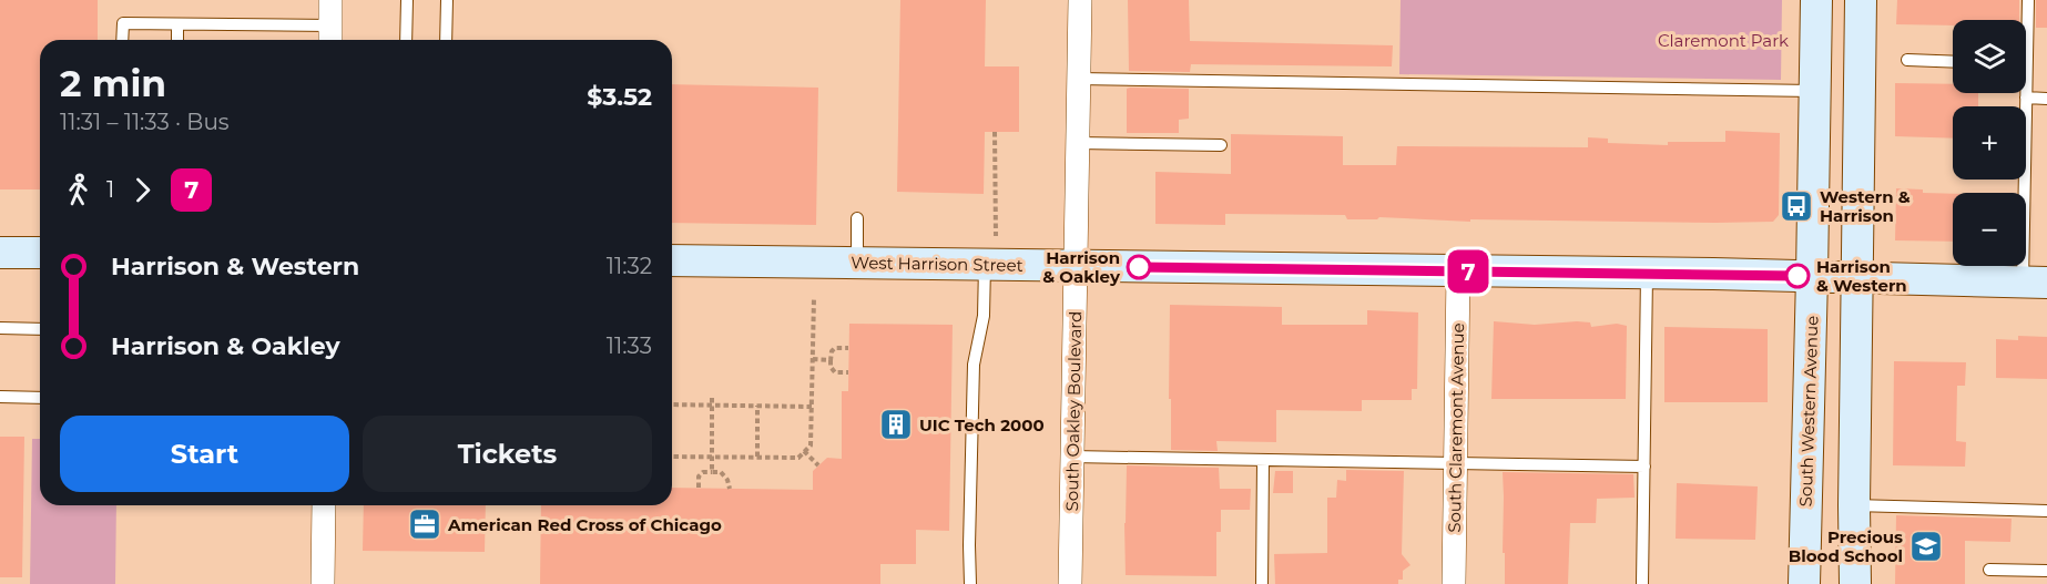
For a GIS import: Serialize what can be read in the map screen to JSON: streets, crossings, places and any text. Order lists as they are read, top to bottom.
{
  "streets": {
    "street": [
      "West Harrison Street",
      "South Oakley Boulevard",
      "South Western Avenue",
      "South Claremont Avenue"
    ]
  },
  "crossings": [
    ["West Harrison Street", "South Oakley Boulevard"],
    ["West Harrison Street", "South Western Avenue"],
    ["West Harrison Street", "South Claremont Avenue"]
  ],
  "parks": ["Claremont Park"],
  "places": {
    "bus stop": ["Western & Harrison"],
    "other": ["Harrison & Oakley", "Harrison & Western"],
    "building": ["UIC Tech 2000"],
    "office": ["American Red Cross of Chicago"],
    "school or university": ["Precious Blood School"]
  },
  "lines": ["bus line 7"],
  "page": {
    "on_map": "7",
    "map_buttons": ["+", "−"],
    "heading": ["2 min", "11:31 – 11:33 · Bus", "$3.52"],
    "legs": ["1", "7"],
    "list": [
      {
        "name": "Harrison & Western",
        "value": "11:32"
      },
      {
        "name": "Harrison & Oakley",
        "value": "11:33"
      }
    ],
    "buttons": ["Start", "Tickets"]
  }
}
